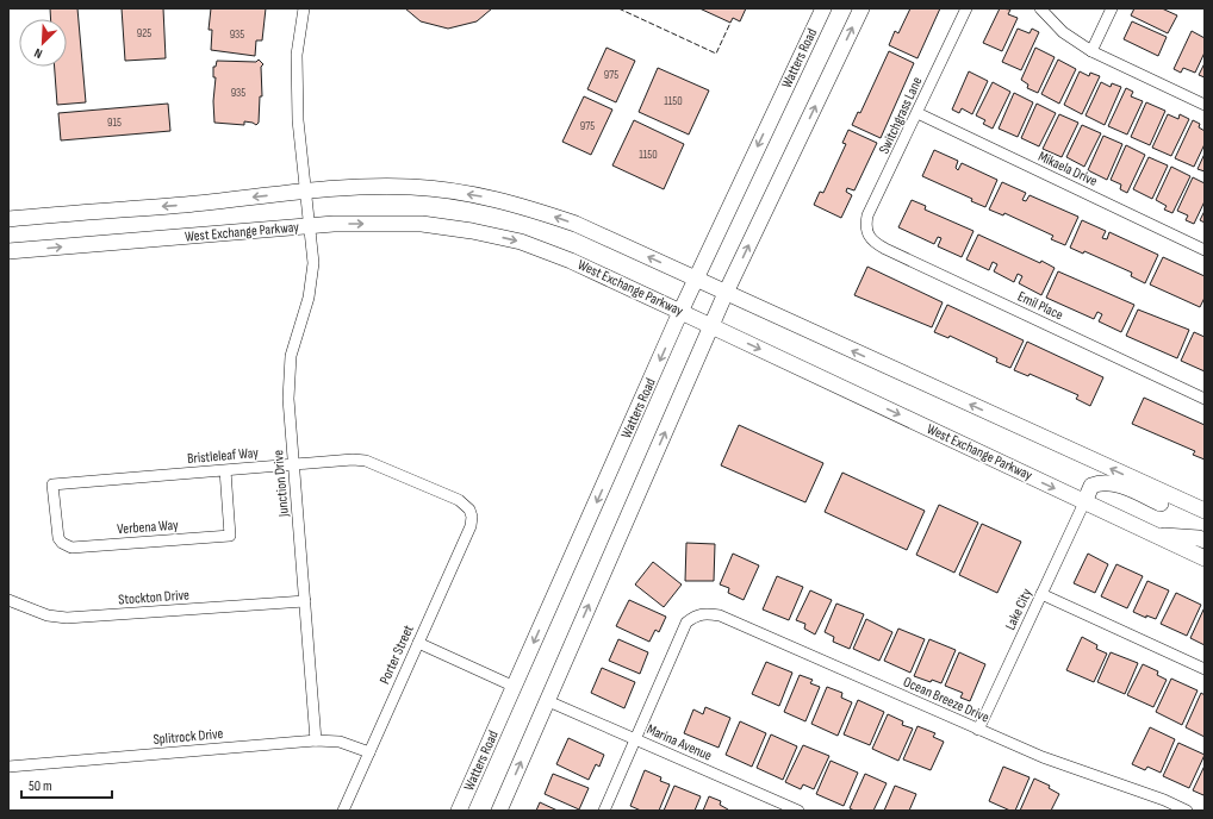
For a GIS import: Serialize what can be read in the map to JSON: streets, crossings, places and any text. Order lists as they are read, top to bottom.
{
  "streets": {
    "main road": ["Watters Road", "West Exchange Parkway"],
    "street": [
      "Switchgrass Lane",
      "Mikaela Drive",
      "Emil Place",
      "Bristleleaf Way",
      "Junction Drive",
      "Verbena Way",
      "Stockton Drive",
      "Lake City",
      "Porter Street",
      "Ocean Breeze Drive",
      "Splitrock Drive",
      "Marina Avenue"
    ]
  },
  "crossings": [
    ["Watters Road", "West Exchange Parkway"],
    ["Switchgrass Lane", "Mikaela Drive"],
    ["Switchgrass Lane", "Emil Place"],
    ["West Exchange Parkway", "Junction Drive"],
    ["West Exchange Parkway", "Lake City"],
    ["Bristleleaf Way", "Junction Drive"],
    ["Bristleleaf Way", "Verbena Way"],
    ["Bristleleaf Way", "Porter Street"],
    ["Junction Drive", "Stockton Drive"],
    ["Junction Drive", "Splitrock Drive"],
    ["Lake City", "Ocean Breeze Drive"],
    ["Porter Street", "Splitrock Drive"],
    ["Ocean Breeze Drive", "Marina Avenue"]
  ],
  "house_numbers": [
    "925",
    "935",
    "975",
    "935",
    "1150",
    "915",
    "975",
    "1150"
  ],
  "scale_bar": "50 m",
  "north": "bottom left"
}
